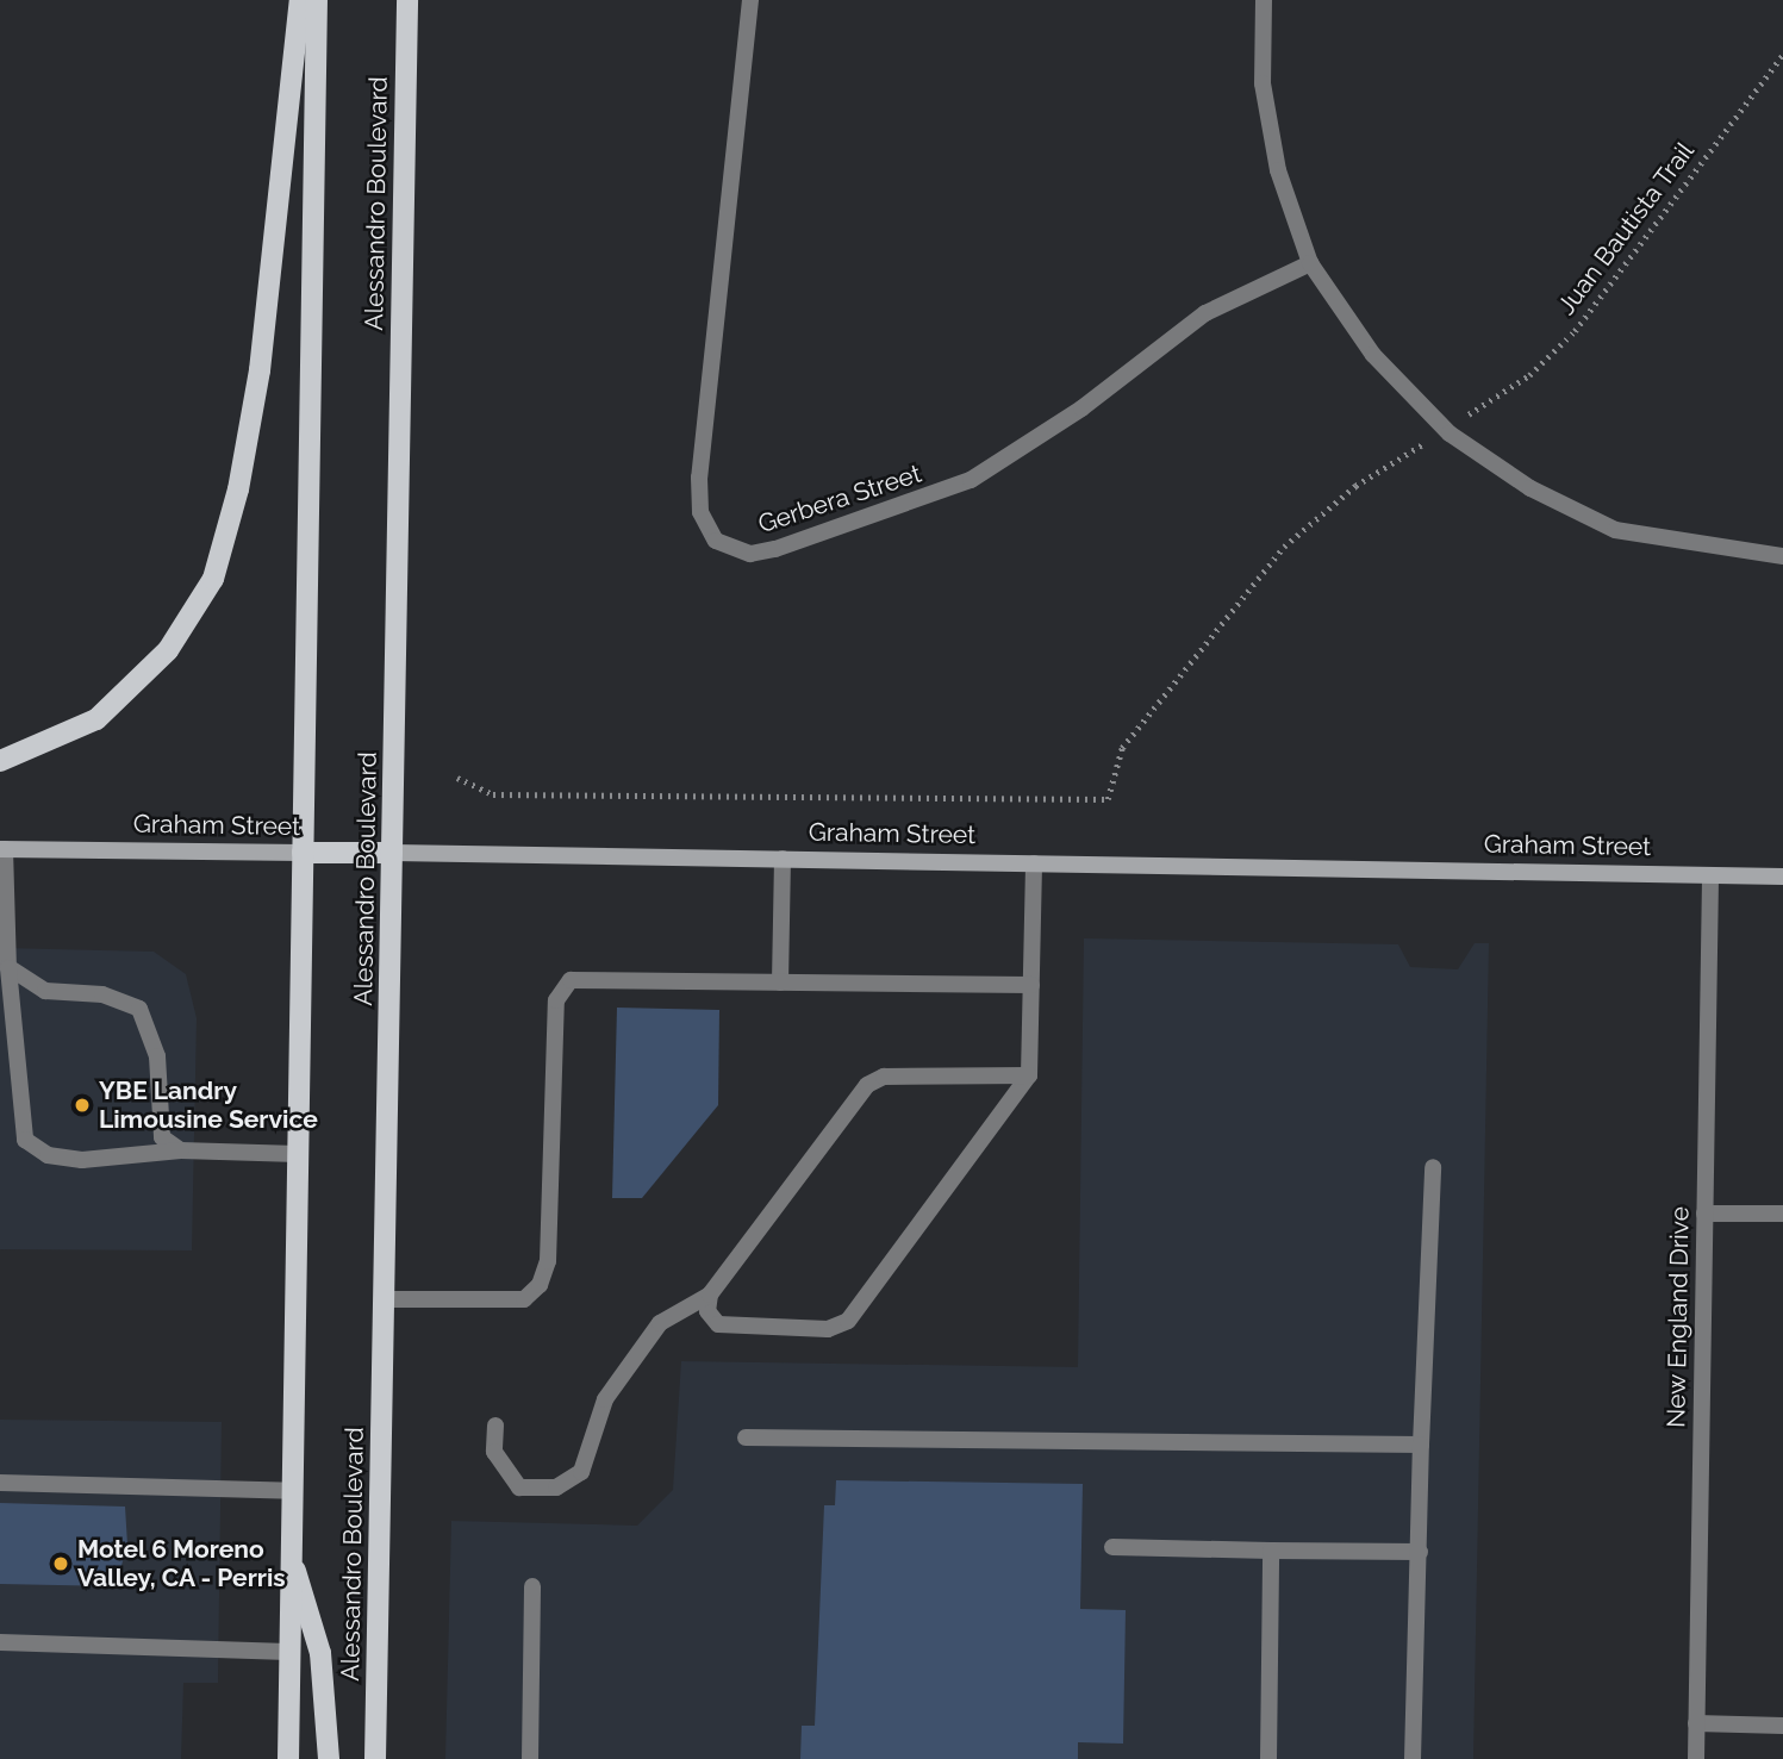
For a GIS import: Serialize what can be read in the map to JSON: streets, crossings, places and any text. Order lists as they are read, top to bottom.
{
  "streets": {
    "main road": ["Alessandro Boulevard", "Graham Street"],
    "street": ["Gerbera Street", "New England Drive"],
    "path": ["Juan Bautista Trail"]
  },
  "crossings": [
    ["Alessandro Boulevard", "Graham Street"],
    ["Graham Street", "New England Drive"]
  ],
  "places": ["YBE Landry Limousine Service", "Motel 6 Moreno Valley, CA - Perris"]
}
